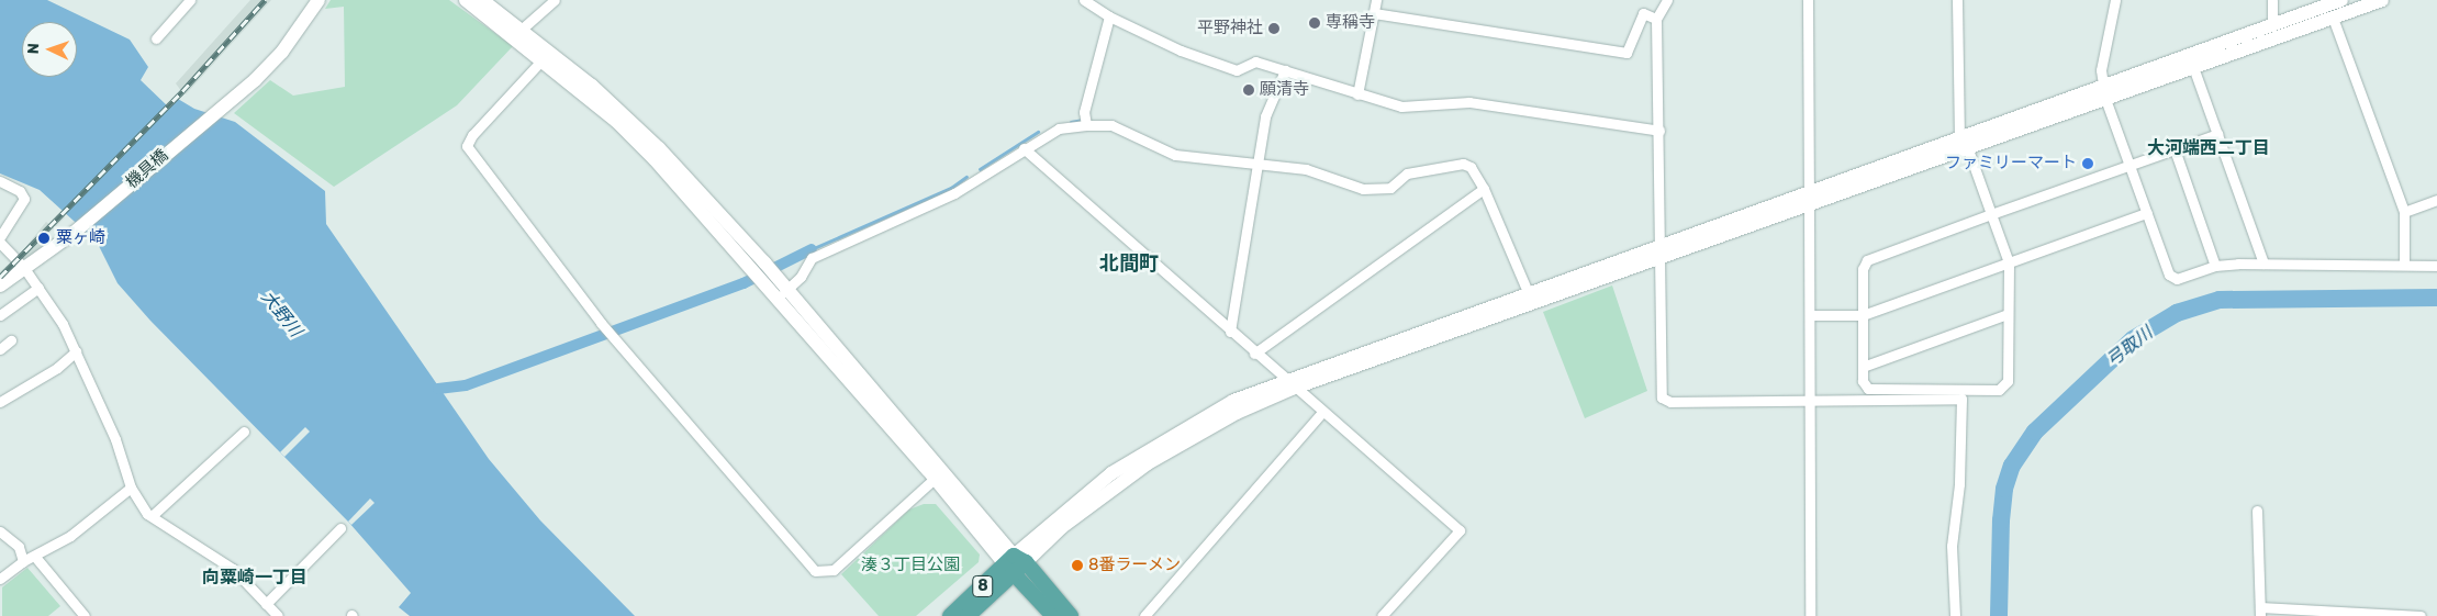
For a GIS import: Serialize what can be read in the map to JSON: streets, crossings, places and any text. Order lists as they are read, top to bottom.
{
  "streets": {
    "main road": ["8"],
    "street": ["機具橋"]
  },
  "districts": ["大河端西二丁目", "北間町", "向粟崎一丁目"],
  "water": ["大野川", "弓取川"],
  "parks": ["湊３丁目公園"],
  "places": [
    "専稱寺",
    "平野神社",
    "願清寺",
    "ファミリーマート",
    "粟ヶ崎",
    "8番ラーメン"
  ],
  "north": "left"
}
